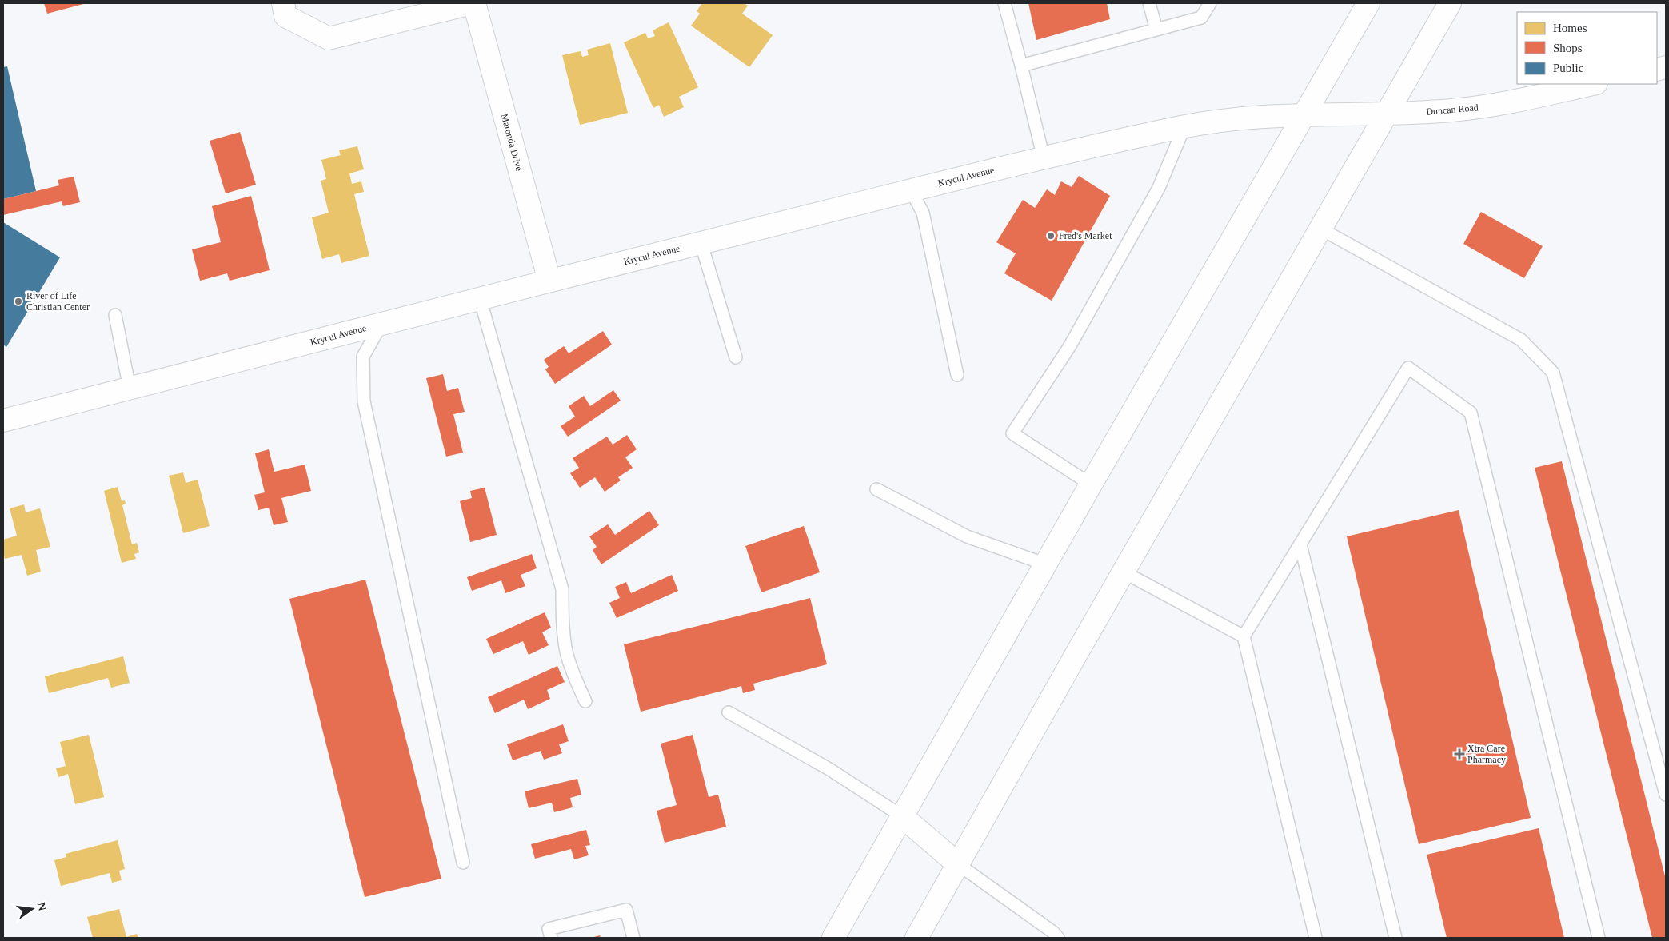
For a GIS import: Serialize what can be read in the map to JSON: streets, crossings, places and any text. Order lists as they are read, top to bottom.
{
  "streets": {
    "street": ["Duncan Road", "Maronda Drive", "Krycul Avenue"]
  },
  "crossings": [
    ["Duncan Road", "Krycul Avenue"],
    ["Maronda Drive", "Krycul Avenue"]
  ],
  "places": {
    "other": ["Fred's Market", "River of Life Christian Center"],
    "health": ["Xtra Care Pharmacy"]
  },
  "legend": ["Homes", "Shops", "Public"],
  "north": "right"
}
